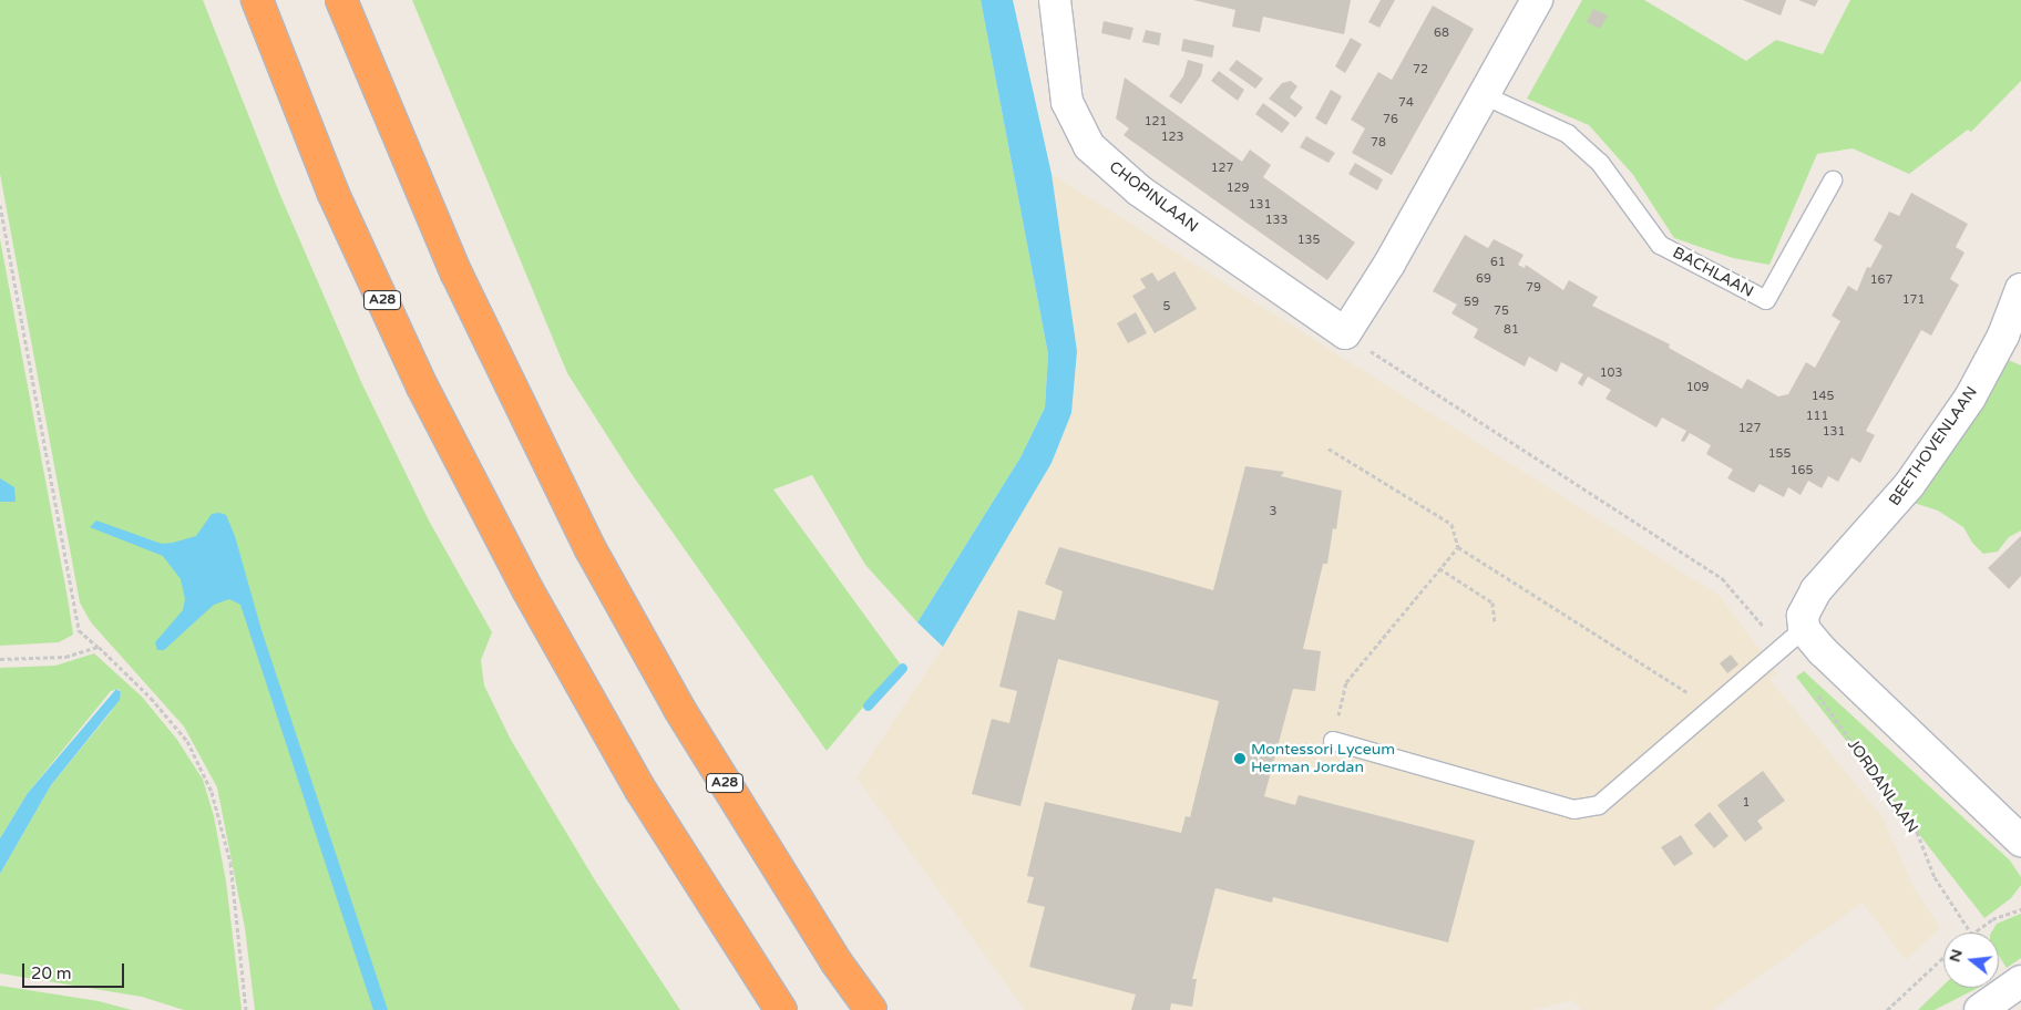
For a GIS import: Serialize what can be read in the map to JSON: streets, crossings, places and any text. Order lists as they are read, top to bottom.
{
  "streets": {
    "highway": ["A28"],
    "street": ["CHOPINLAAN", "BEETHOVENLAAN"],
    "lane": ["BACHLAAN"],
    "path": ["JORDANLAAN"]
  },
  "places": ["Montessori Lyceum Herman Jordan"],
  "house_numbers": [
    "68",
    "72",
    "74",
    "76",
    "121",
    "123",
    "78",
    "127",
    "129",
    "131",
    "133",
    "135",
    "61",
    "69",
    "167",
    "79",
    "171",
    "59",
    "5",
    "75",
    "81",
    "103",
    "109",
    "145",
    "111",
    "127",
    "131",
    "155",
    "165",
    "3",
    "1"
  ],
  "scale_bar": "20 m",
  "north": "left"
}
